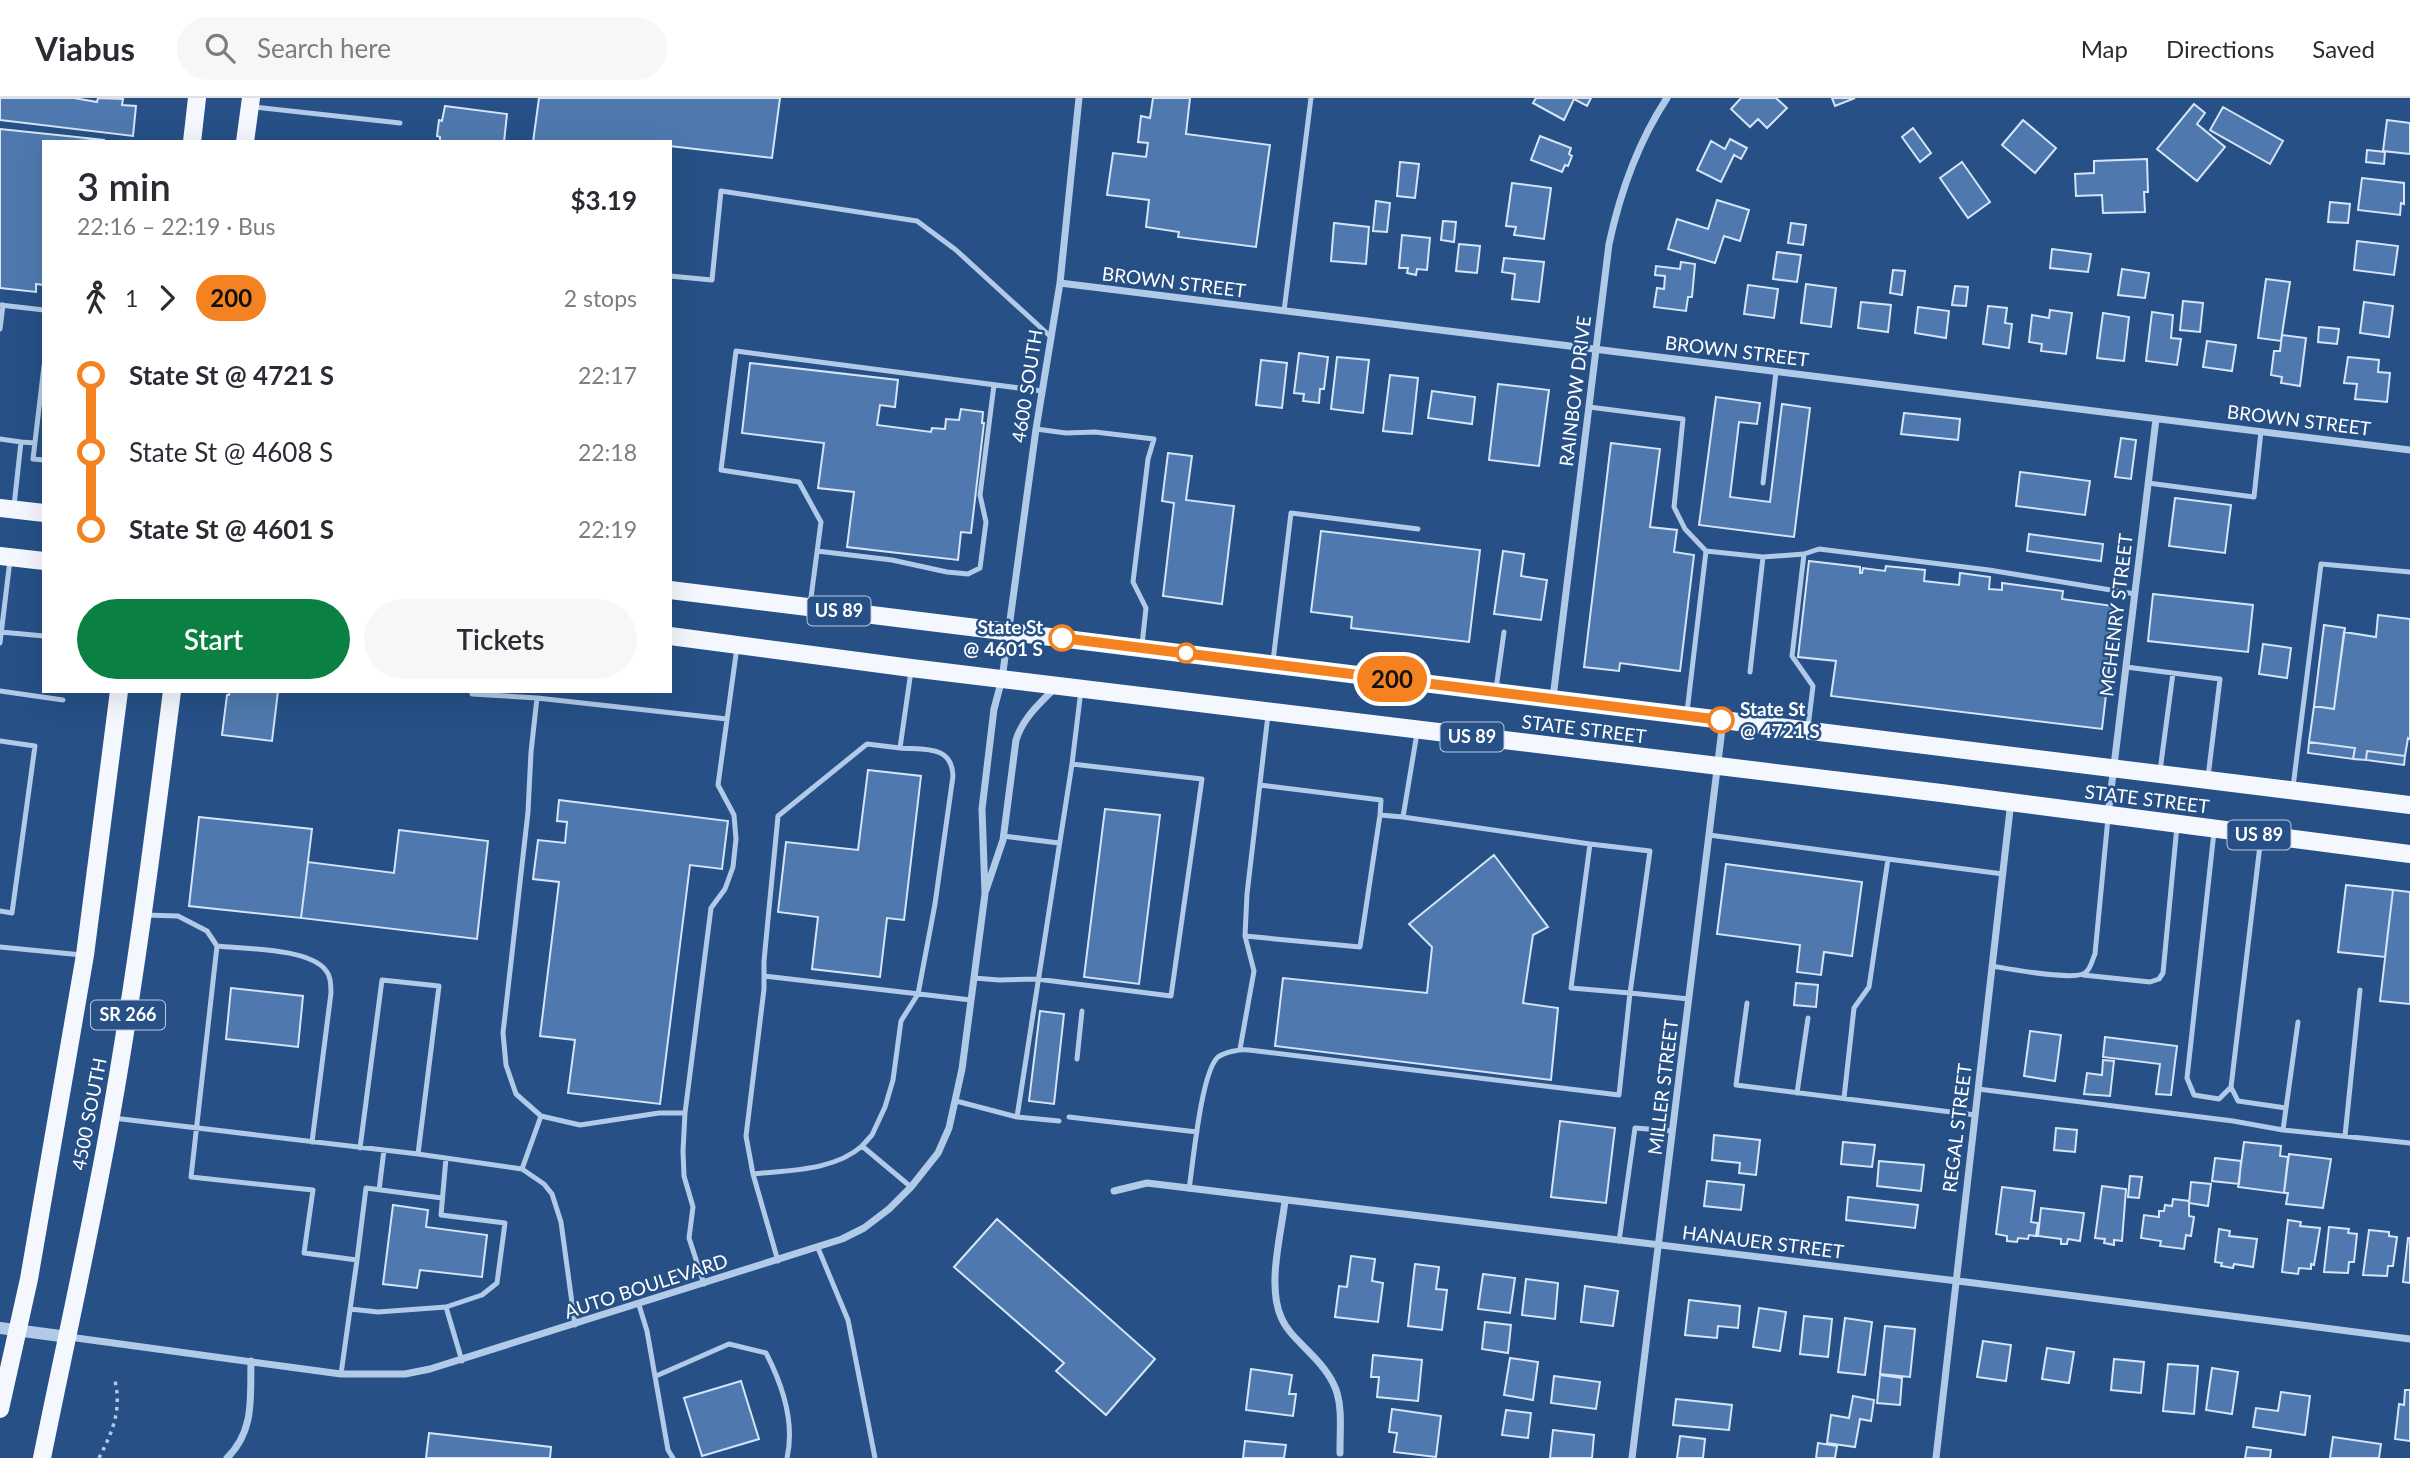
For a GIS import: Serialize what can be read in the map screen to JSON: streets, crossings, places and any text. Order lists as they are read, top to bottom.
{
  "streets": {
    "main road": [
      "US 89",
      "STATE STREET",
      "SR 266",
      "4500 SOUTH"
    ],
    "street": [
      "BROWN STREET",
      "4600 SOUTH",
      "RAINBOW DRIVE",
      "MCHENRY STREET",
      "MILLER STREET",
      "REGAL STREET",
      "HANAUER STREET",
      "AUTO BOULEVARD"
    ]
  },
  "crossings": [
    ["BROWN STREET", "4600 SOUTH"],
    ["BROWN STREET", "RAINBOW DRIVE"],
    ["BROWN STREET", "MCHENRY STREET"],
    ["4600 SOUTH", "STATE STREET"],
    ["4600 SOUTH", "AUTO BOULEVARD"],
    ["RAINBOW DRIVE", "STATE STREET"],
    ["MCHENRY STREET", "STATE STREET"],
    ["STATE STREET", "MILLER STREET"],
    ["STATE STREET", "REGAL STREET"],
    ["STATE STREET", "AUTO BOULEVARD"],
    ["MILLER STREET", "HANAUER STREET"],
    ["4500 SOUTH", "AUTO BOULEVARD"],
    ["REGAL STREET", "HANAUER STREET"]
  ],
  "places": ["State St @ 4601 S", "State St @ 4721 S"],
  "lines": ["bus line 200"],
  "page": {
    "header": "Viabus",
    "search": "Search here",
    "nav": ["Map", "Directions", "Saved"],
    "on_map": "200",
    "heading": ["3 min", "22:16 – 22:19 · Bus", "$3.19"],
    "legs": ["1", "200", "2 stops"],
    "list": [
      {
        "name": "State St @ 4721 S",
        "value": "22:17"
      },
      {
        "name": "State St @ 4608 S",
        "value": "22:18"
      },
      {
        "name": "State St @ 4601 S",
        "value": "22:19"
      }
    ],
    "buttons": ["Start", "Tickets"]
  }
}
